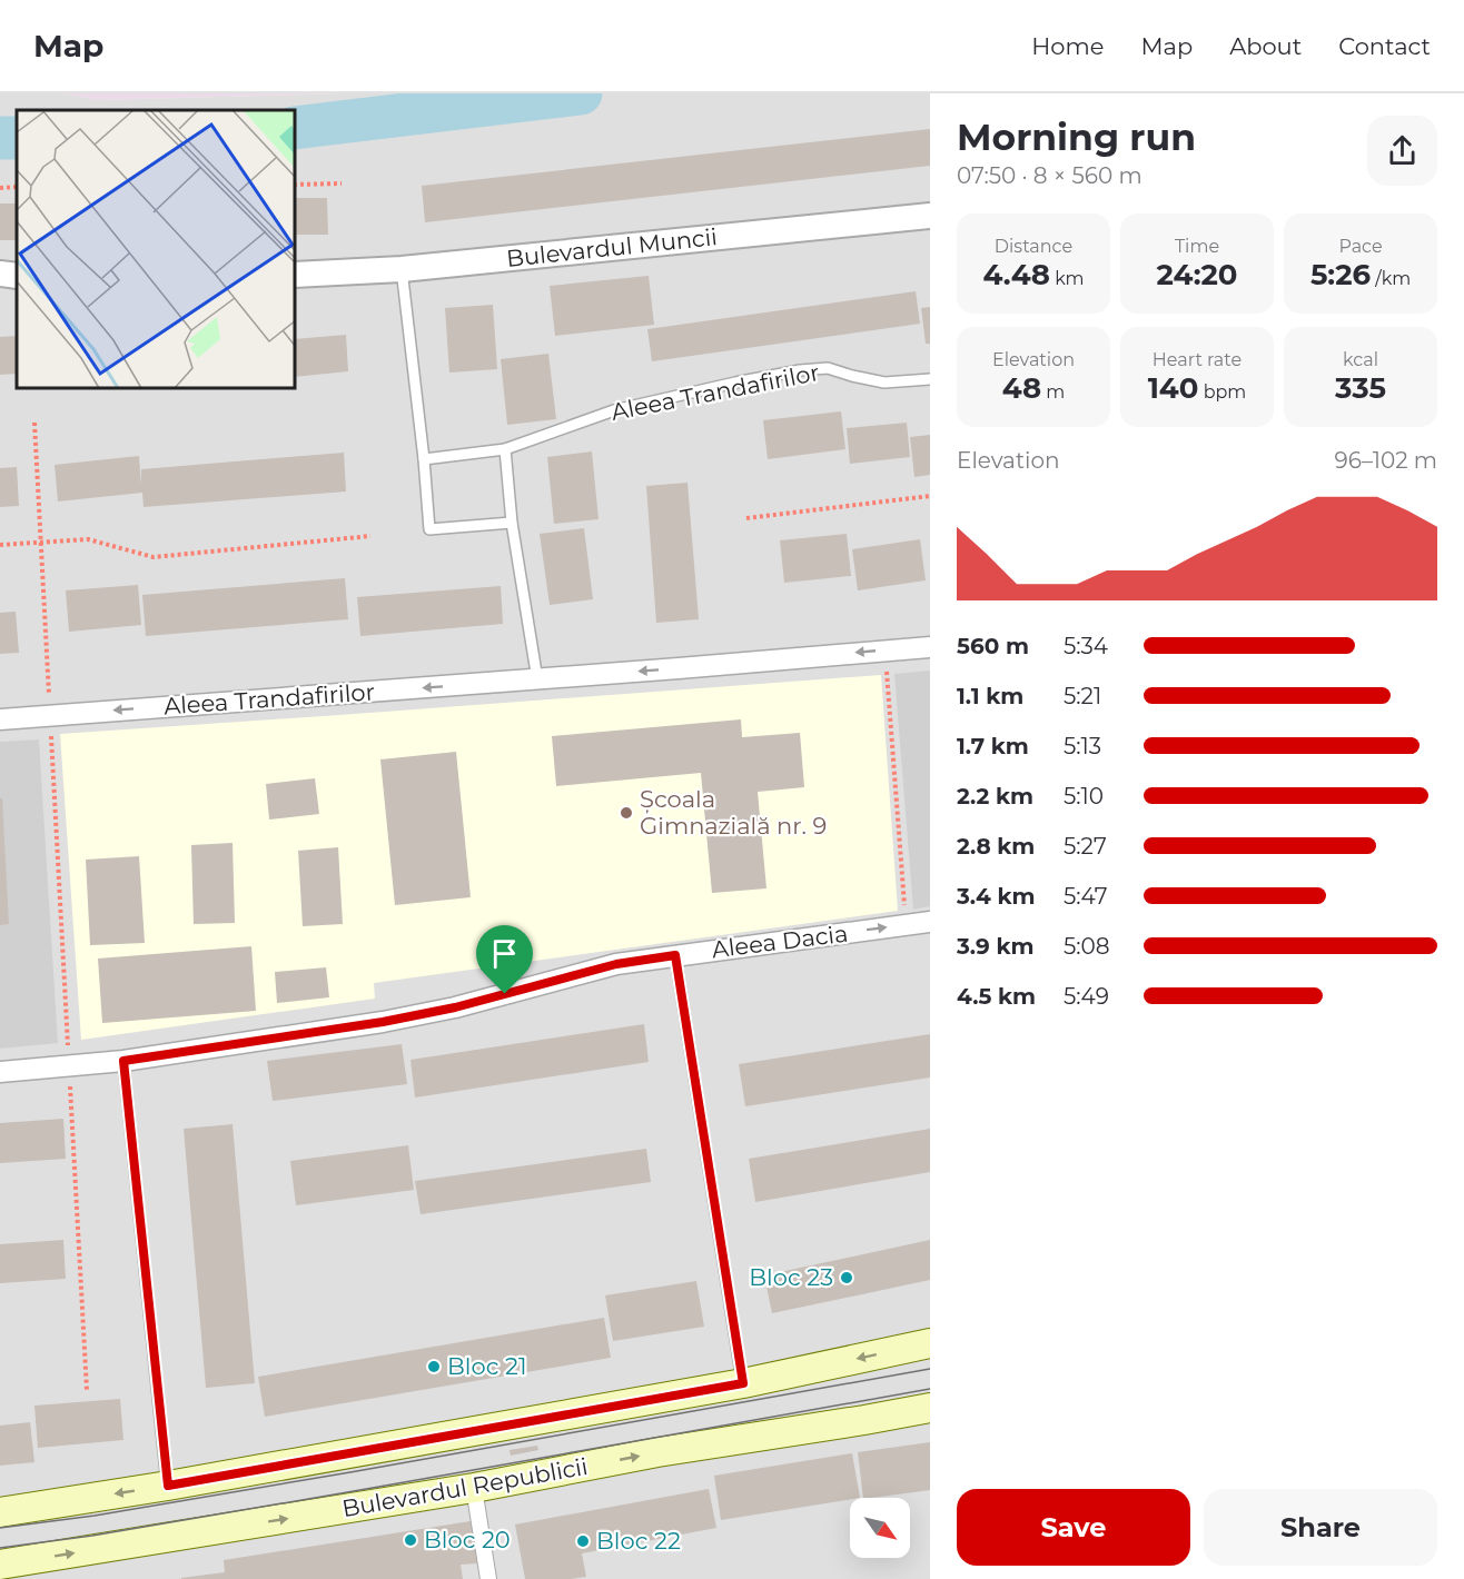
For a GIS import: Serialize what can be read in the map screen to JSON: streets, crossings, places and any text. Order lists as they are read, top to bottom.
{
  "streets": {
    "main road": ["Bulevardul Republicii"],
    "street": ["Bulevardul Muncii", "Aleea Trandafirilor", "Aleea Dacia"]
  },
  "one_way": ["Aleea Trandafirilor"],
  "places": [
    "Școala Gimnazială nr. 9",
    "Bloc 23",
    "Bloc 21",
    "Bloc 20",
    "Bloc 22"
  ],
  "north": "bottom right",
  "page": {
    "header": "Map",
    "nav": [
      "Home",
      "Map",
      "About",
      "Contact"
    ],
    "heading": ["Morning run", "07:50 · 8 × 560 m"],
    "stats": [
      ["Distance", "4.48 km"],
      ["Time", "24:20"],
      ["Pace", "5:26 /km"],
      ["Elevation", "48 m"],
      ["Heart rate", "140 bpm"],
      ["kcal", "335"]
    ],
    "chart": ["Elevation", "96–102 m"],
    "list": [
      {
        "name": "560 m",
        "note": "5:34"
      },
      {
        "name": "1.1 km",
        "note": "5:21"
      },
      {
        "name": "1.7 km",
        "note": "5:13"
      },
      {
        "name": "2.2 km",
        "note": "5:10"
      },
      {
        "name": "2.8 km",
        "note": "5:27"
      },
      {
        "name": "3.4 km",
        "note": "5:47"
      },
      {
        "name": "3.9 km",
        "note": "5:08"
      },
      {
        "name": "4.5 km",
        "note": "5:49"
      }
    ],
    "buttons": ["Save", "Share"]
  }
}
